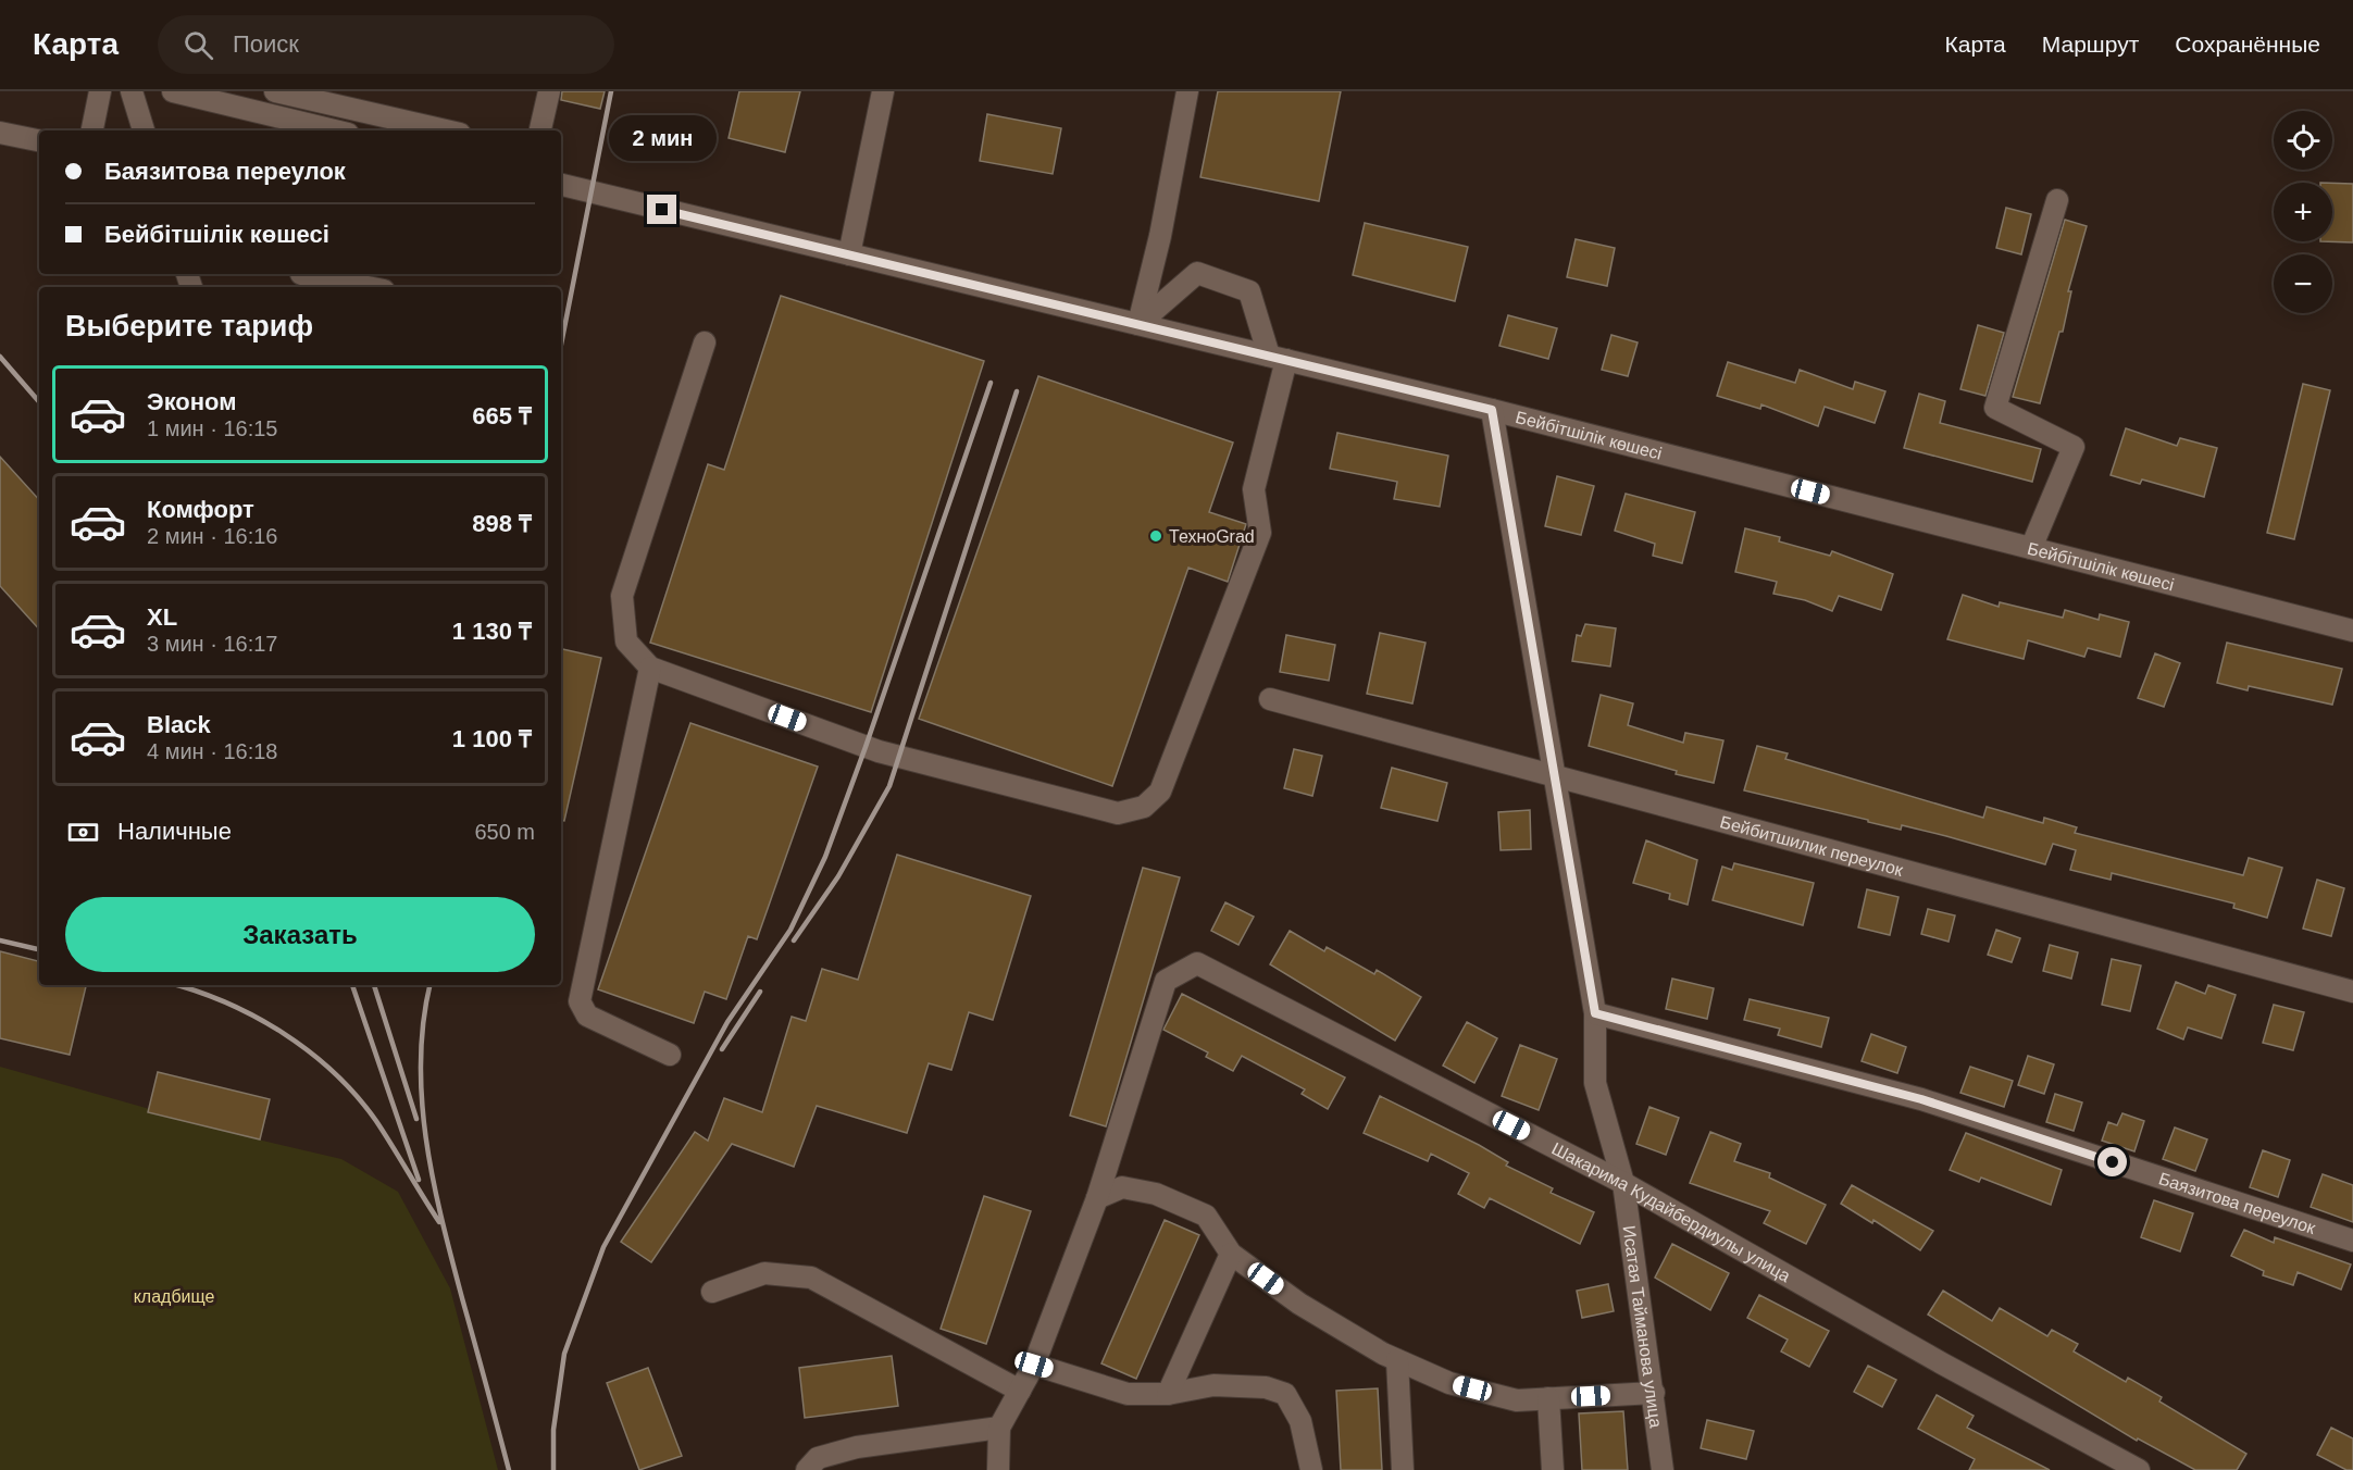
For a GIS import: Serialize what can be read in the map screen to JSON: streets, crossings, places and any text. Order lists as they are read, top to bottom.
{
  "streets": {
    "street": [
      "Бейбітшілік көшесі",
      "Бейбитшилик переулок",
      "Баязитова переулок",
      "Шакарима Кудайбердиулы улица",
      "Исатая Тайманова улица"
    ]
  },
  "crossings": [
    ["Бейбітшілік көшесі", "Исатая Тайманова улица"],
    ["Бейбитшилик переулок", "Исатая Тайманова улица"],
    ["Баязитова переулок", "Исатая Тайманова улица"],
    ["Шакарима Кудайбердиулы улица", "Исатая Тайманова улица"]
  ],
  "parks": ["кладбище"],
  "places": ["ТехноGrad"],
  "page": {
    "header": "Карта",
    "search": "Поиск",
    "nav": ["Карта", "Маршрут", "Сохранённые"],
    "map_buttons": ["+", "−"],
    "bubble": "2 мин",
    "banner": ["Баязитова переулок", "Бейбітшілік көшесі"],
    "heading": "Выберите тариф",
    "list": [
      {
        "name": "Эконом",
        "note": "1 мин · 16:15",
        "value": "665 ₸"
      },
      {
        "name": "Комфорт",
        "note": "2 мин · 16:16",
        "value": "898 ₸"
      },
      {
        "name": "XL",
        "note": "3 мин · 16:17",
        "value": "1 130 ₸"
      },
      {
        "name": "Black",
        "note": "4 мин · 16:18",
        "value": "1 100 ₸"
      }
    ],
    "pay": ["Наличные", "650 m"],
    "buttons": "Заказать"
  }
}
